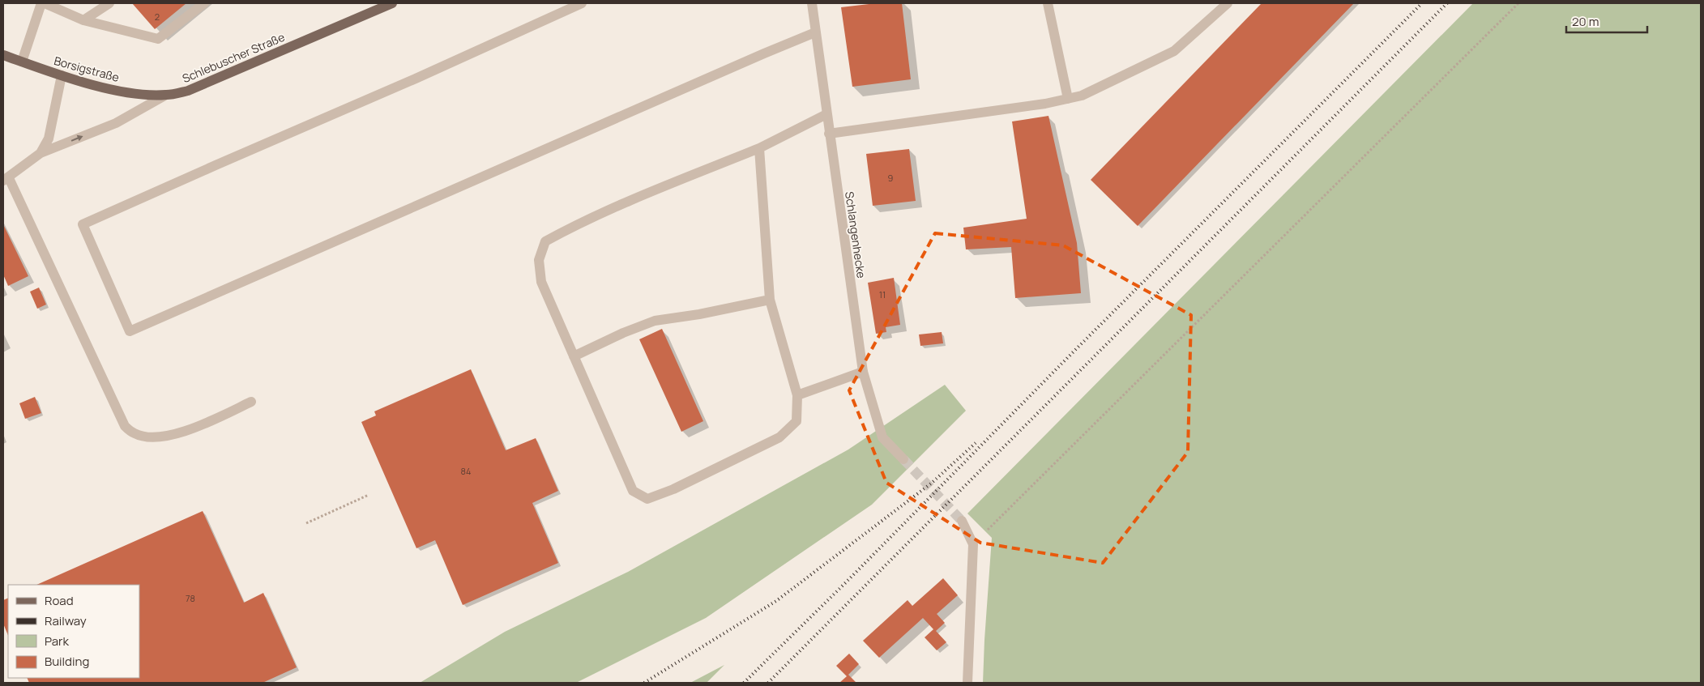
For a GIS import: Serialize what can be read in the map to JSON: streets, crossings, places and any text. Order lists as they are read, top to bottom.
{
  "streets": {
    "main road": ["Schlebuscher Straße", "Borsigstraße"],
    "street": ["Schlangenhecke"]
  },
  "crossings": [
    ["Schlebuscher Straße", "Borsigstraße"]
  ],
  "house_numbers": [
    "2",
    "9",
    "11",
    "84",
    "78"
  ],
  "legend": [
    "Road",
    "Railway",
    "Park",
    "Building"
  ],
  "scale_bar": "20 m"
}
